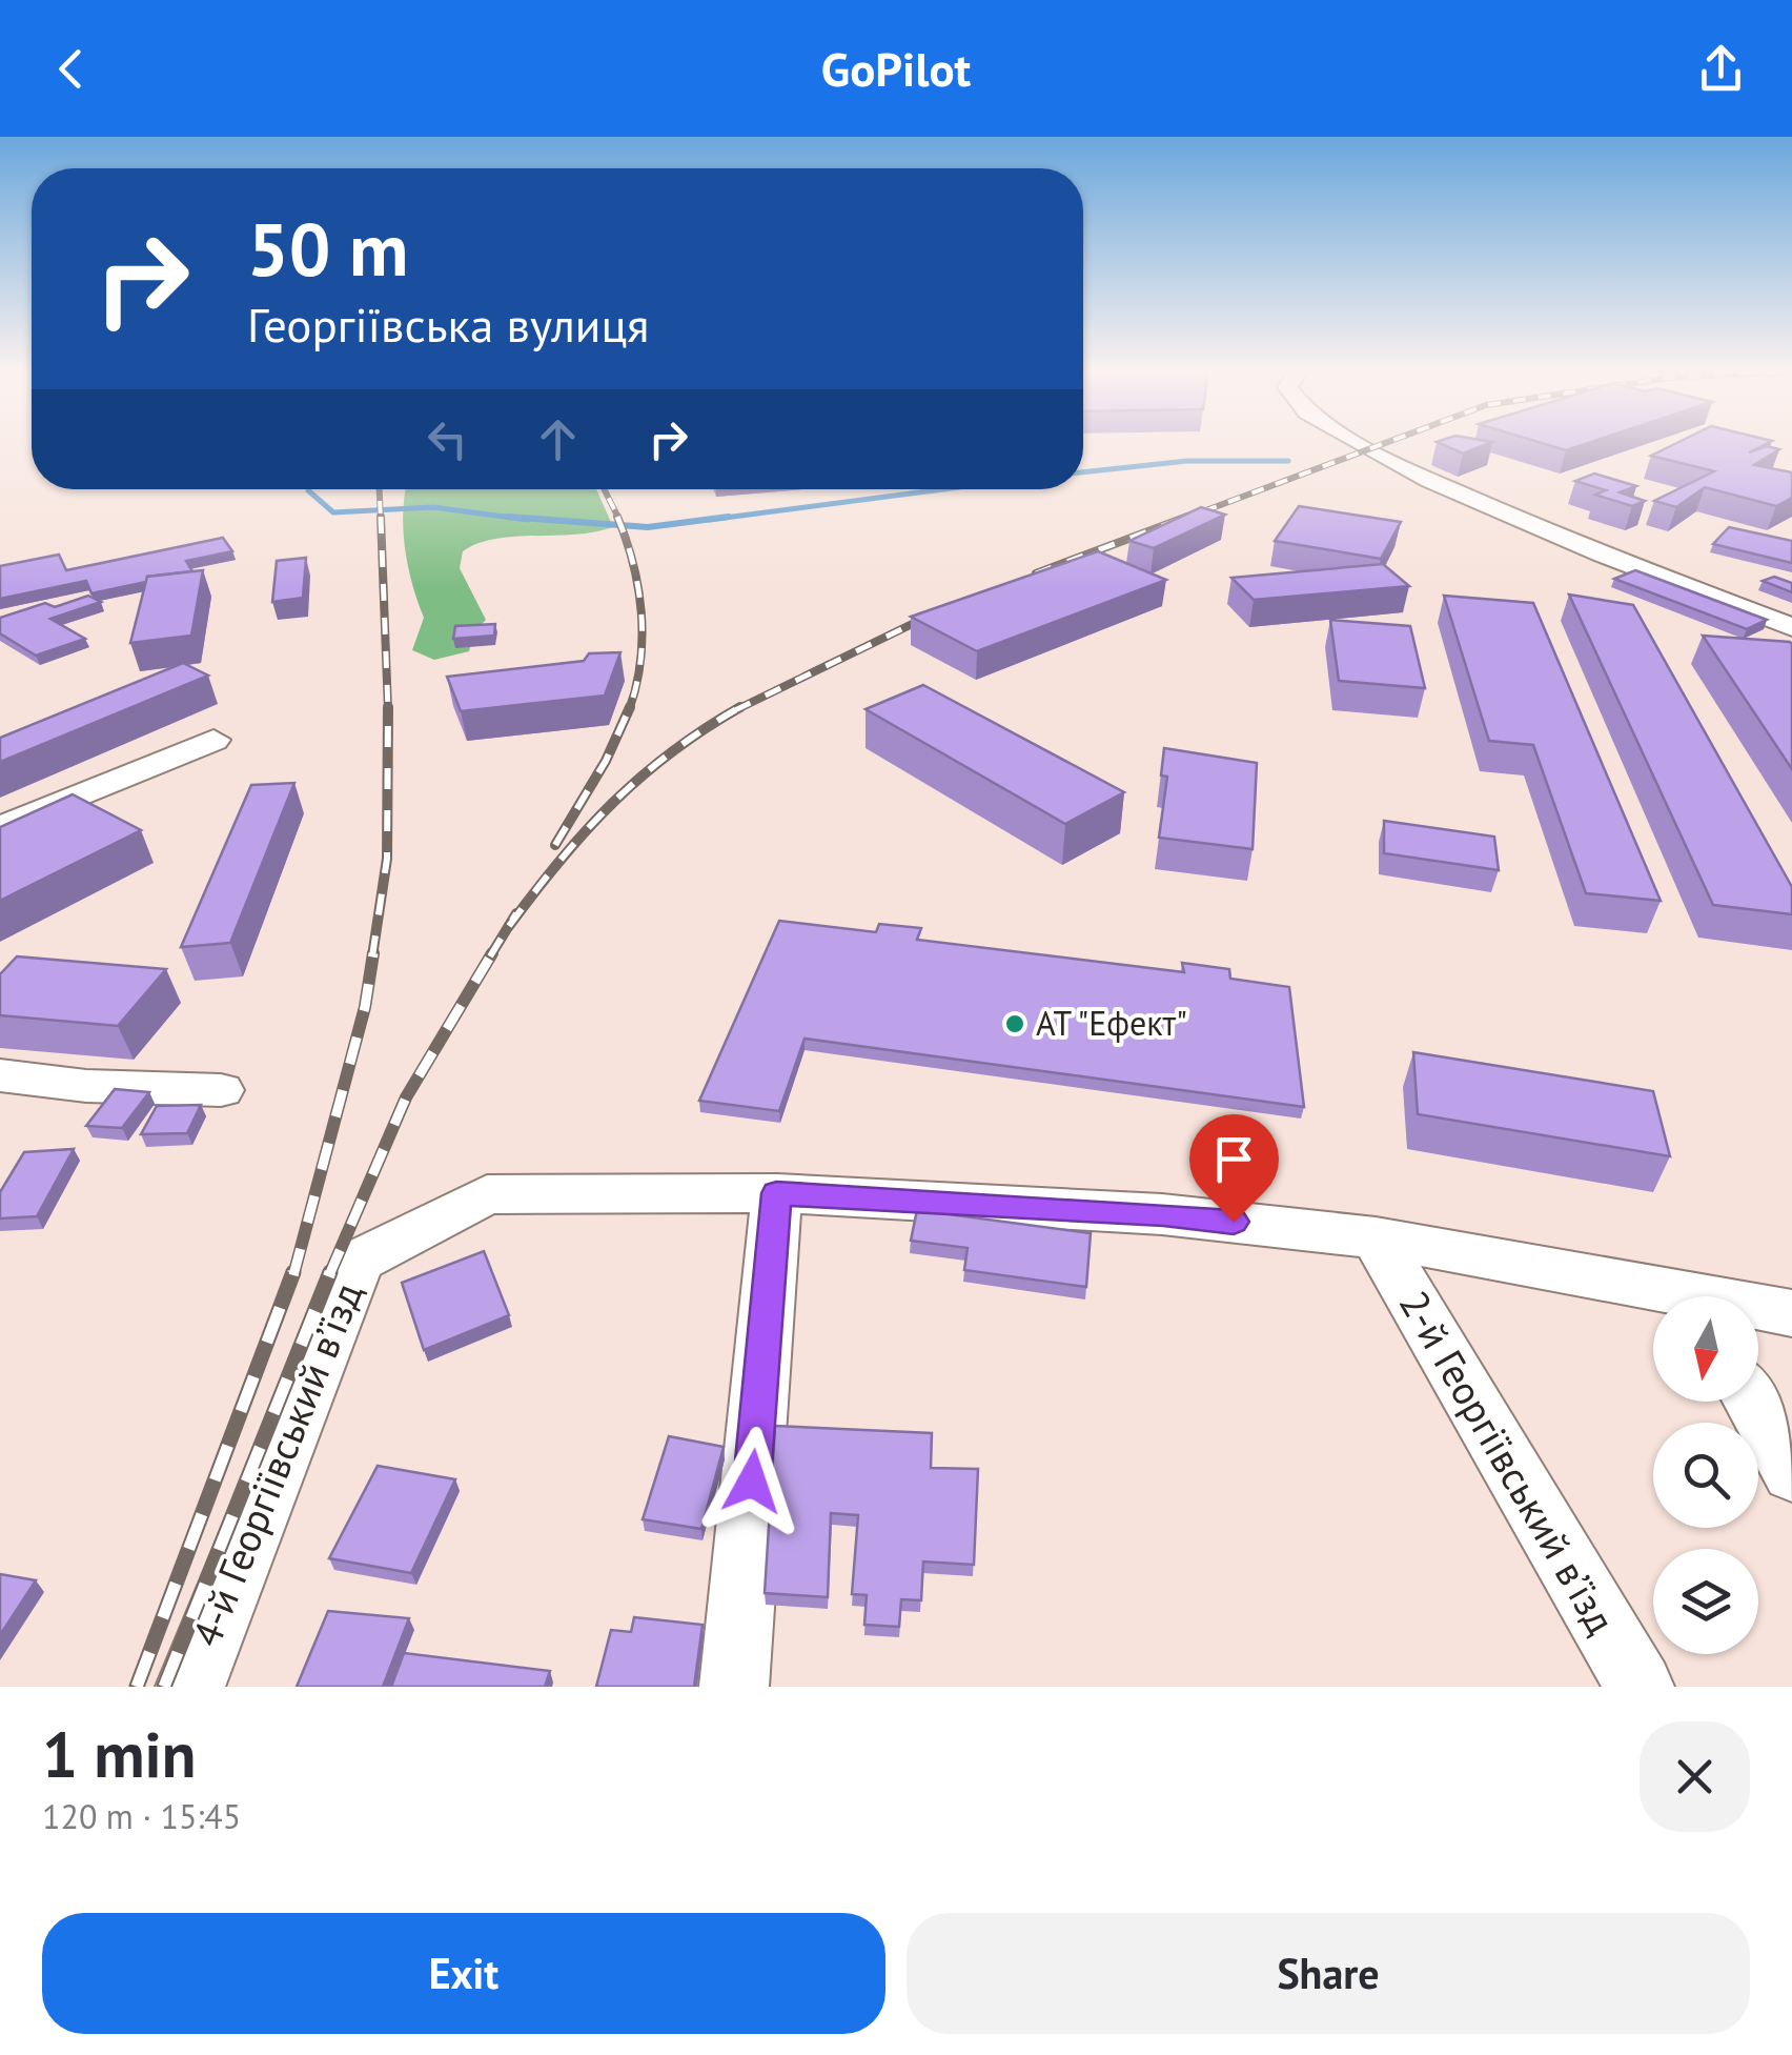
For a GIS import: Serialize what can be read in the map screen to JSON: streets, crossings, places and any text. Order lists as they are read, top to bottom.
{
  "streets": {
    "street": ["2-й Георгіївський в’їзд", "4-й Георгіївський в’їзд"]
  },
  "places": ["АТ \"Ефект\""],
  "north": "bottom",
  "page": {
    "header": "GoPilot",
    "turn": ["50 m", "Георгіївська вулиця"],
    "heading": ["1 min", "120 m · 15:45"],
    "buttons": ["Exit", "Share"]
  }
}
